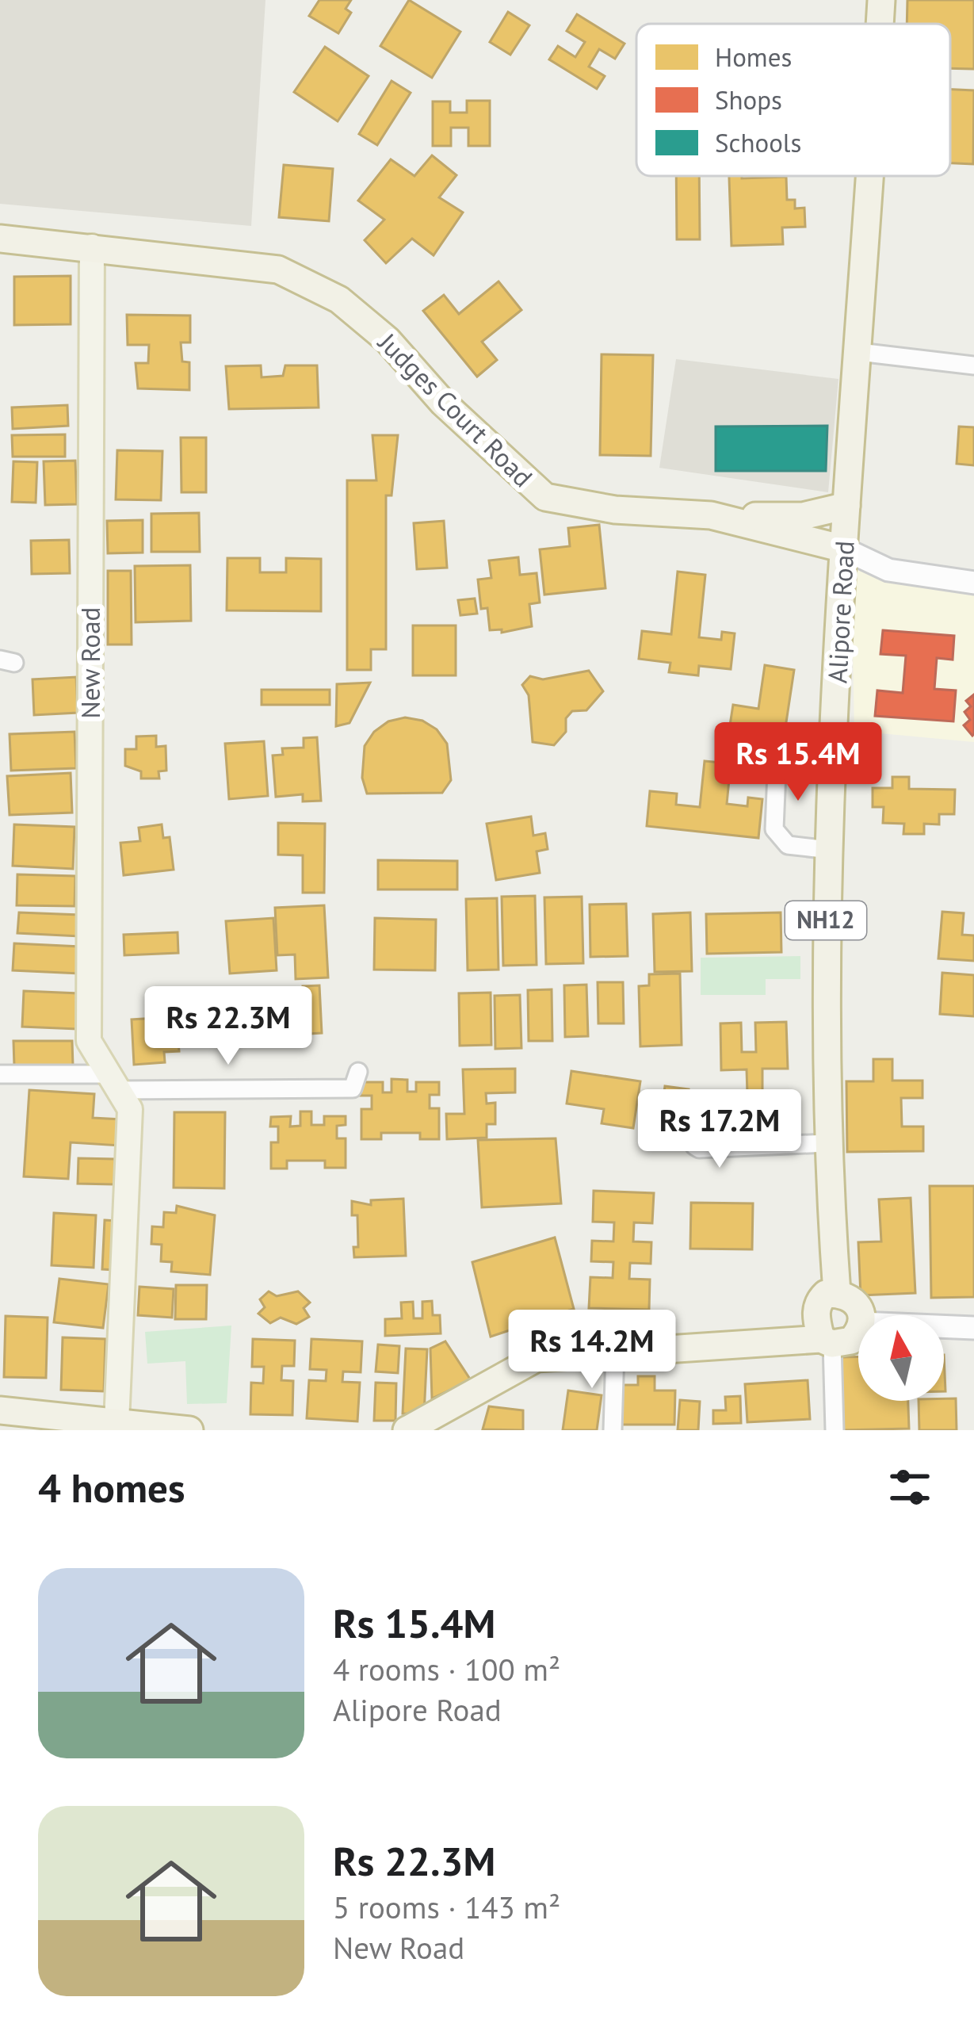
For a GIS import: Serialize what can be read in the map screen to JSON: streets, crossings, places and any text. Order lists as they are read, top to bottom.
{
  "streets": {
    "highway": ["Judges Court Road", "Alipore Road", "NH12"],
    "main road": ["New Road"]
  },
  "crossings": [
    ["Judges Court Road", "Alipore Road"],
    ["Judges Court Road", "New Road"]
  ],
  "legend": ["Homes", "Shops", "Schools"],
  "north": "top",
  "page": {
    "price": [
      "Rs 15.4M",
      "Rs 22.3M",
      "Rs 17.2M",
      "Rs 14.2M"
    ],
    "heading": "4 homes",
    "list": [
      {
        "name": "Rs 15.4M",
        "note": "4 rooms · 100 m² · Alipore Road"
      },
      {
        "name": "Rs 22.3M",
        "note": "5 rooms · 143 m² · New Road"
      }
    ]
  }
}
